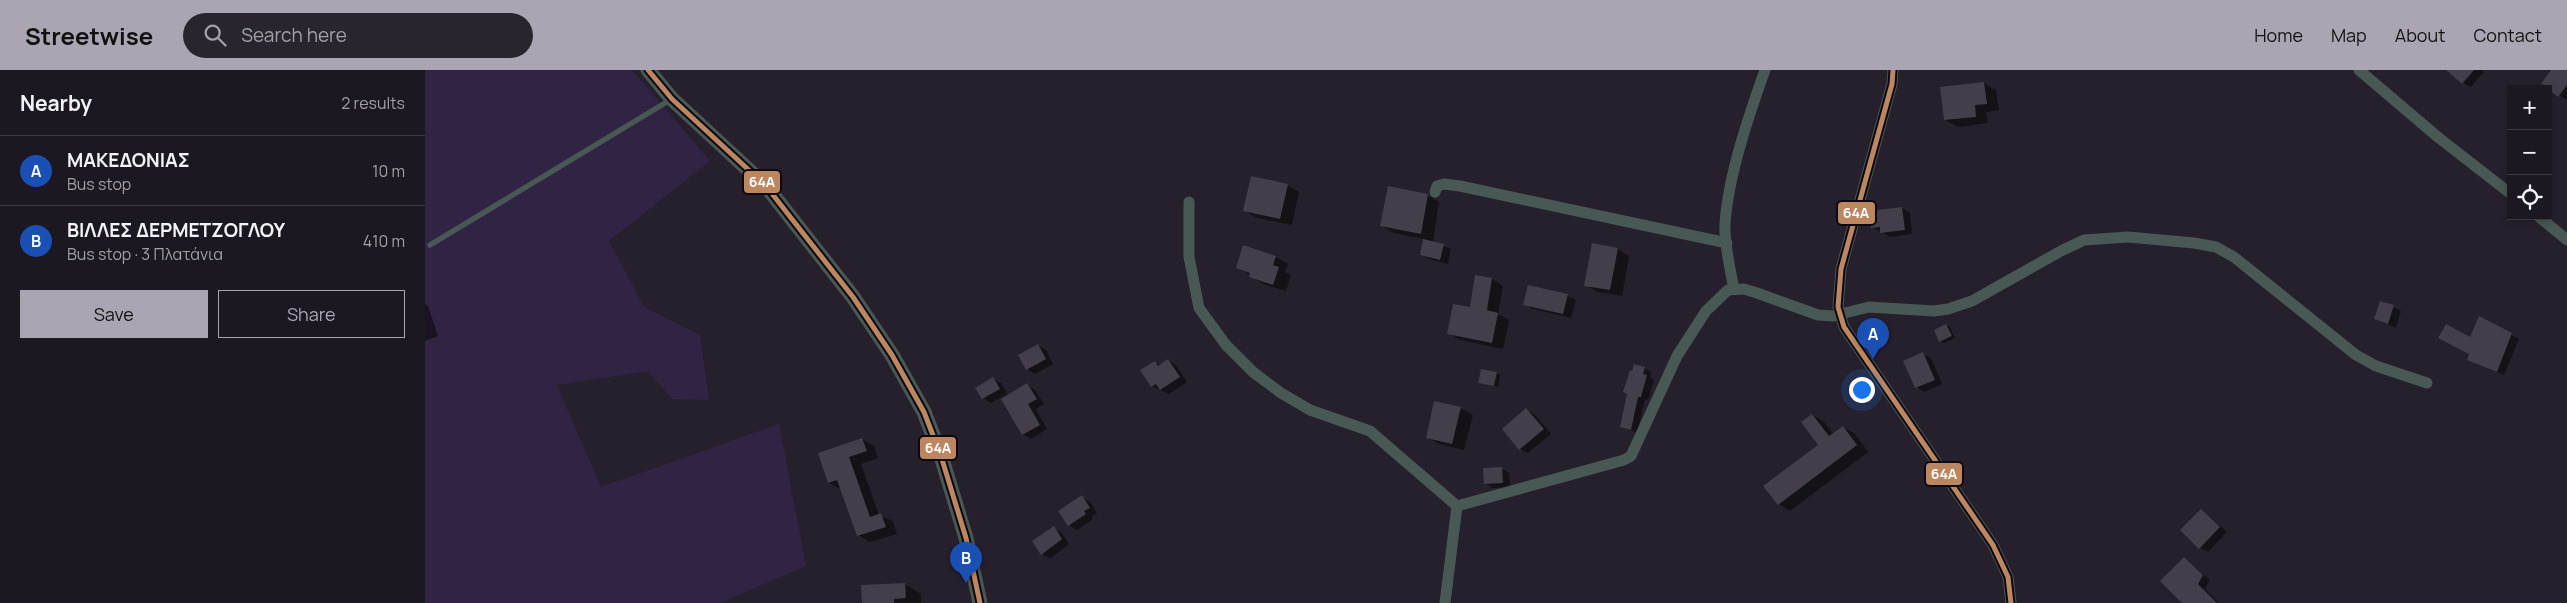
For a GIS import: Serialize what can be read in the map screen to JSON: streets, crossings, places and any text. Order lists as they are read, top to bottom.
{
  "lines": ["transit line 64Α"],
  "page": {
    "header": "Streetwise",
    "search": "Search here",
    "nav": [
      "Home",
      "Map",
      "About",
      "Contact"
    ],
    "heading": ["Nearby", "2 results"],
    "map_buttons": ["+", "−"],
    "list": [
      {
        "mark": "A",
        "name": "ΜΑΚΕΔΟΝΙΑΣ",
        "note": "Bus stop",
        "value": "10 m"
      },
      {
        "mark": "B",
        "name": "ΒΙΛΛΕΣ ΔΕΡΜΕΤΖΟΓΛΟΥ",
        "note": "Bus stop · 3 Πλατάνια",
        "value": "410 m"
      }
    ],
    "buttons": ["Save", "Share"],
    "pins": ["A", "B"]
  }
}
